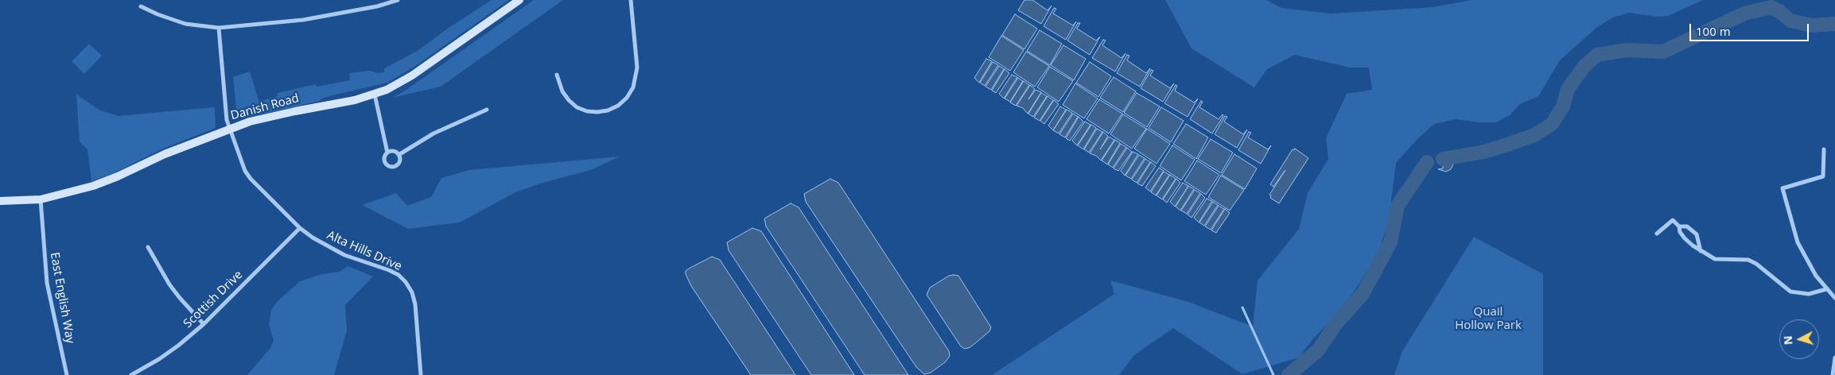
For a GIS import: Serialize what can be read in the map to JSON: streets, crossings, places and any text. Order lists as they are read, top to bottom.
{
  "streets": {
    "street": [
      "Danish Road",
      "Alta Hills Drive",
      "East English Way",
      "Scottish Drive"
    ]
  },
  "crossings": [
    ["Danish Road", "Alta Hills Drive"],
    ["Danish Road", "East English Way"],
    ["Alta Hills Drive", "Scottish Drive"]
  ],
  "parks": ["Quail Hollow Park"],
  "scale_bar": "100 m",
  "north": "left"
}
